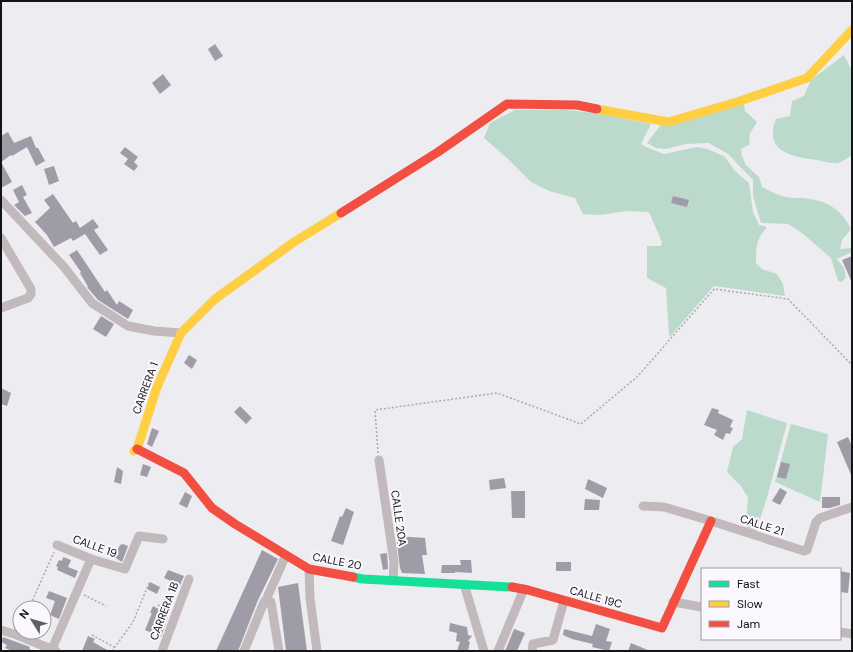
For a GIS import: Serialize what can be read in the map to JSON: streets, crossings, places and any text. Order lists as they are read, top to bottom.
{
  "streets": {
    "street": [
      "CARRERA 1",
      "CALLE 20A",
      "CALLE 21",
      "CALLE 19",
      "CALLE 20",
      "CALLE 19C",
      "CARRERA 1B"
    ]
  },
  "crossings": [
    ["CARRERA 1", "CALLE 20"],
    ["CALLE 20A", "CALLE 20"],
    ["CALLE 20", "CALLE 19C"]
  ],
  "legend": ["Fast", "Slow", "Jam"],
  "north": "top left"
}
